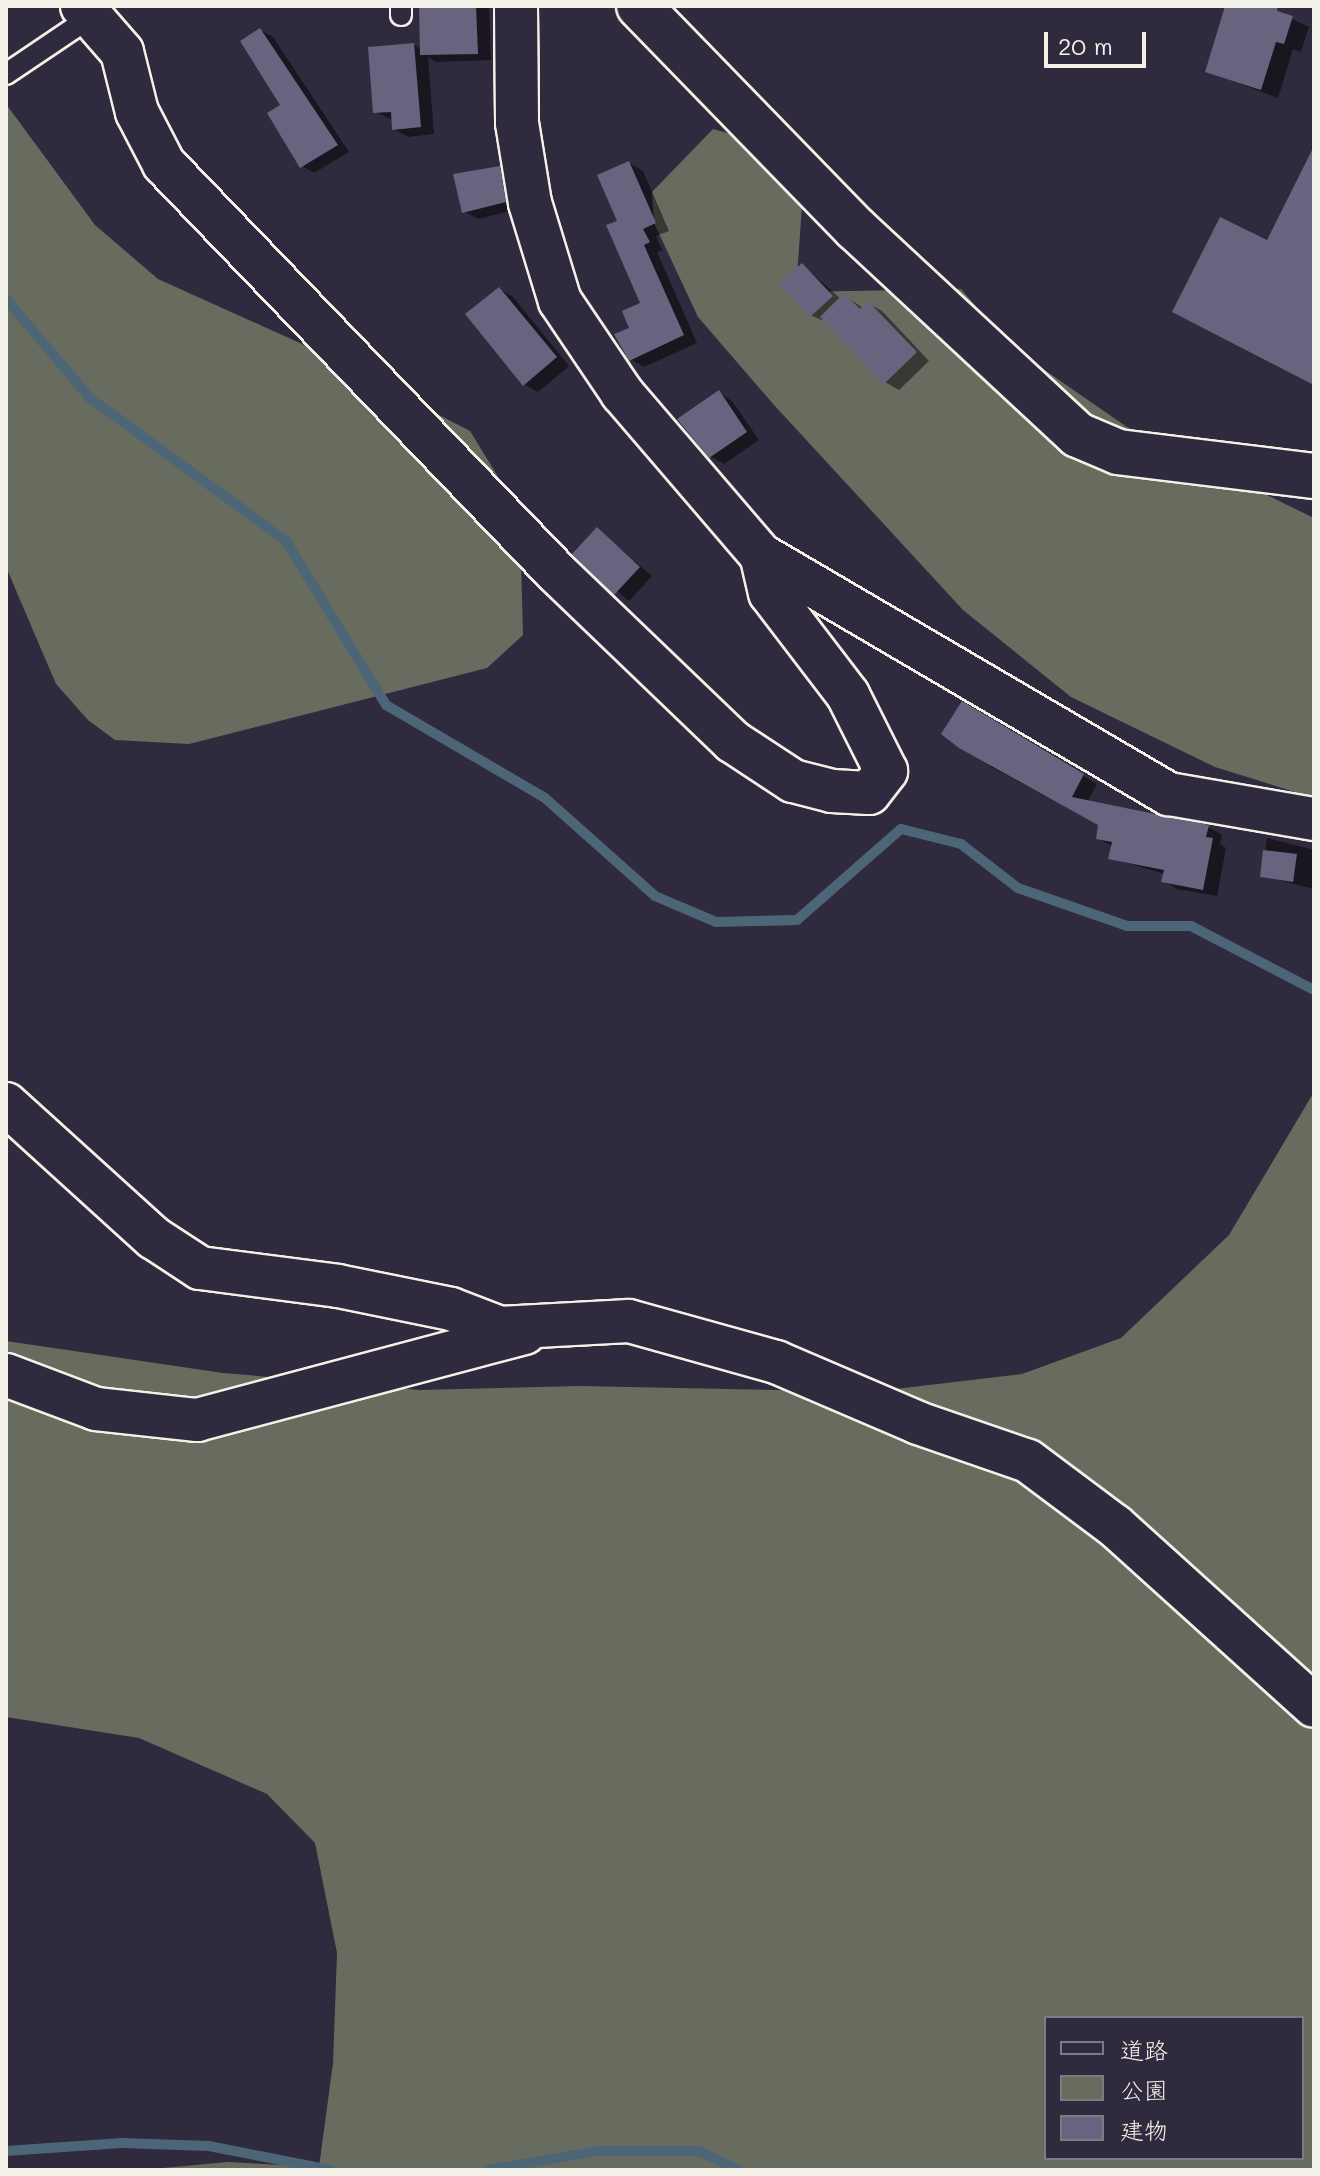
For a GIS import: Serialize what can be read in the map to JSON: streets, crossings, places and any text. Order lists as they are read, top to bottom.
{
  "legend": ["道路", "公園", "建物"],
  "scale_bar": "20 m"
}
